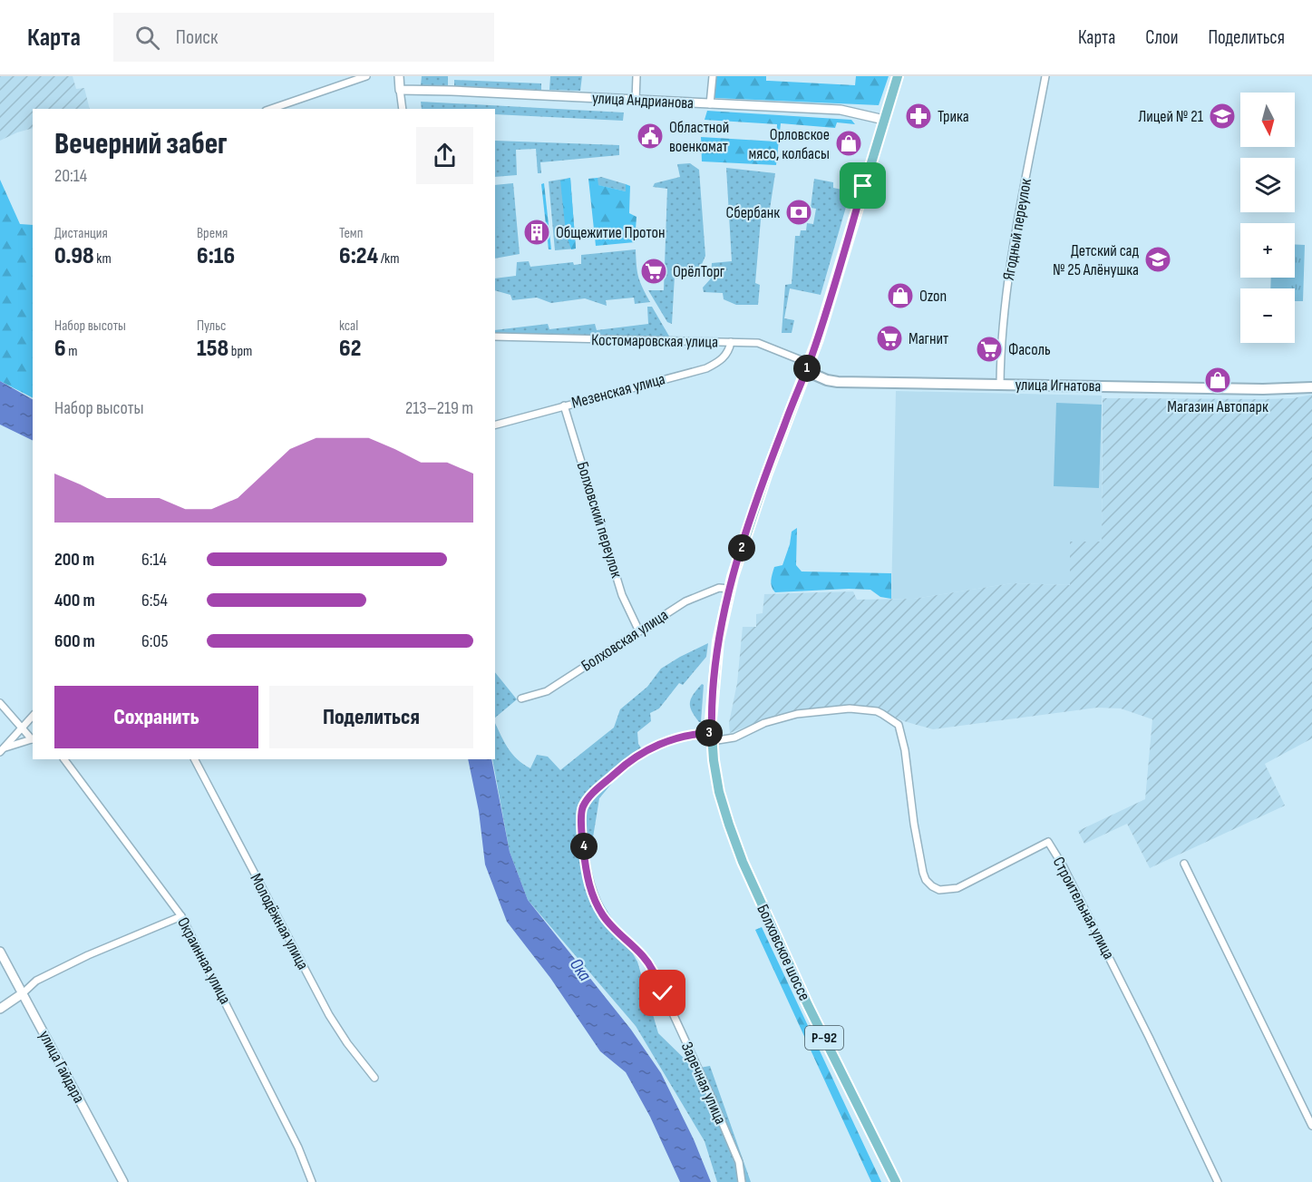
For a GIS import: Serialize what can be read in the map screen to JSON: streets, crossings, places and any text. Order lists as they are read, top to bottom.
{
  "streets": {
    "main road": ["улица Игнатова", "Болховское шоссе", "Р-92"],
    "street": [
      "улица Андрианова",
      "Ягодный переулок",
      "Костомаровская улица",
      "Мезенская улица",
      "Болховский переулок",
      "Болховская улица",
      "Строительная улица",
      "Молодёжная улица",
      "Окраинная улица",
      "улица Гайдара",
      "Заречная улица"
    ]
  },
  "crossings": [
    ["улица Андрианова", "Болховское шоссе"],
    ["Ягодный переулок", "улица Игнатова"],
    ["Костомаровская улица", "улица Игнатова"],
    ["Костомаровская улица", "Мезенская улица"],
    ["Костомаровская улица", "Болховское шоссе"],
    ["улица Игнатова", "Болховское шоссе"],
    ["Мезенская улица", "Болховский переулок"],
    ["Болховский переулок", "Болховская улица"],
    ["Болховская улица", "Болховское шоссе"],
    ["Строительная улица", "Болховское шоссе"],
    ["Строительная улица", "Заречная улица"],
    ["Болховское шоссе", "Заречная улица"]
  ],
  "water": ["Ока"],
  "places": {
    "pharmacy": ["Трика"],
    "school or university": ["Лицей № 21", "Детский сад № 25 Алёнушка"],
    "public building": ["Областной военкомат"],
    "shop": ["Орловское мясо, колбасы", "Ozon", "Магазин Автопарк"],
    "bank": ["Сбербанк"],
    "building": ["Общежитие Протон"],
    "supermarket": ["ОрёлТорг", "Магнит", "Фасоль"]
  },
  "north": "bottom",
  "page": {
    "header": "Карта",
    "search": "Поиск",
    "nav": ["Карта", "Слои", "Поделиться"],
    "map_buttons": ["+", "−"],
    "heading": ["Вечерний забег", "20:14"],
    "stats": [
      ["Дистанция", "0.98 km"],
      ["Время", "6:16"],
      ["Темп", "6:24 /km"],
      ["Набор высоты", "6 m"],
      ["Пульс", "158 bpm"],
      ["kcal", "62"]
    ],
    "pins": [
      "1",
      "2",
      "3",
      "4"
    ],
    "chart": ["Набор высоты", "213–219 m"],
    "list": [
      {
        "name": "200 m",
        "note": "6:14"
      },
      {
        "name": "400 m",
        "note": "6:54"
      },
      {
        "name": "600 m",
        "note": "6:05"
      }
    ],
    "buttons": ["Сохранить", "Поделиться"]
  }
}
